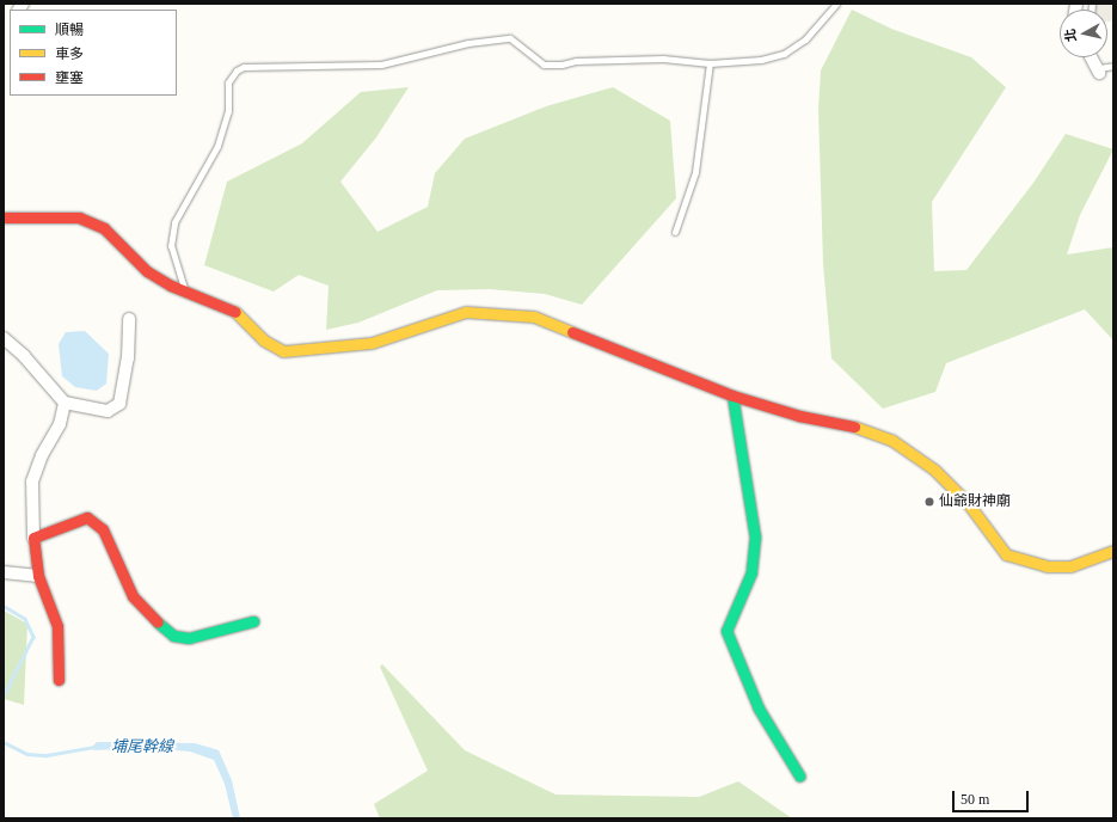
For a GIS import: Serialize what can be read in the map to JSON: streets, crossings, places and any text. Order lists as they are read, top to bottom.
{
  "water": ["埔尾幹線"],
  "places": ["仙爺財神廟"],
  "legend": ["順暢", "車多", "壅塞"],
  "scale_bar": "50 m",
  "north": "left"
}
